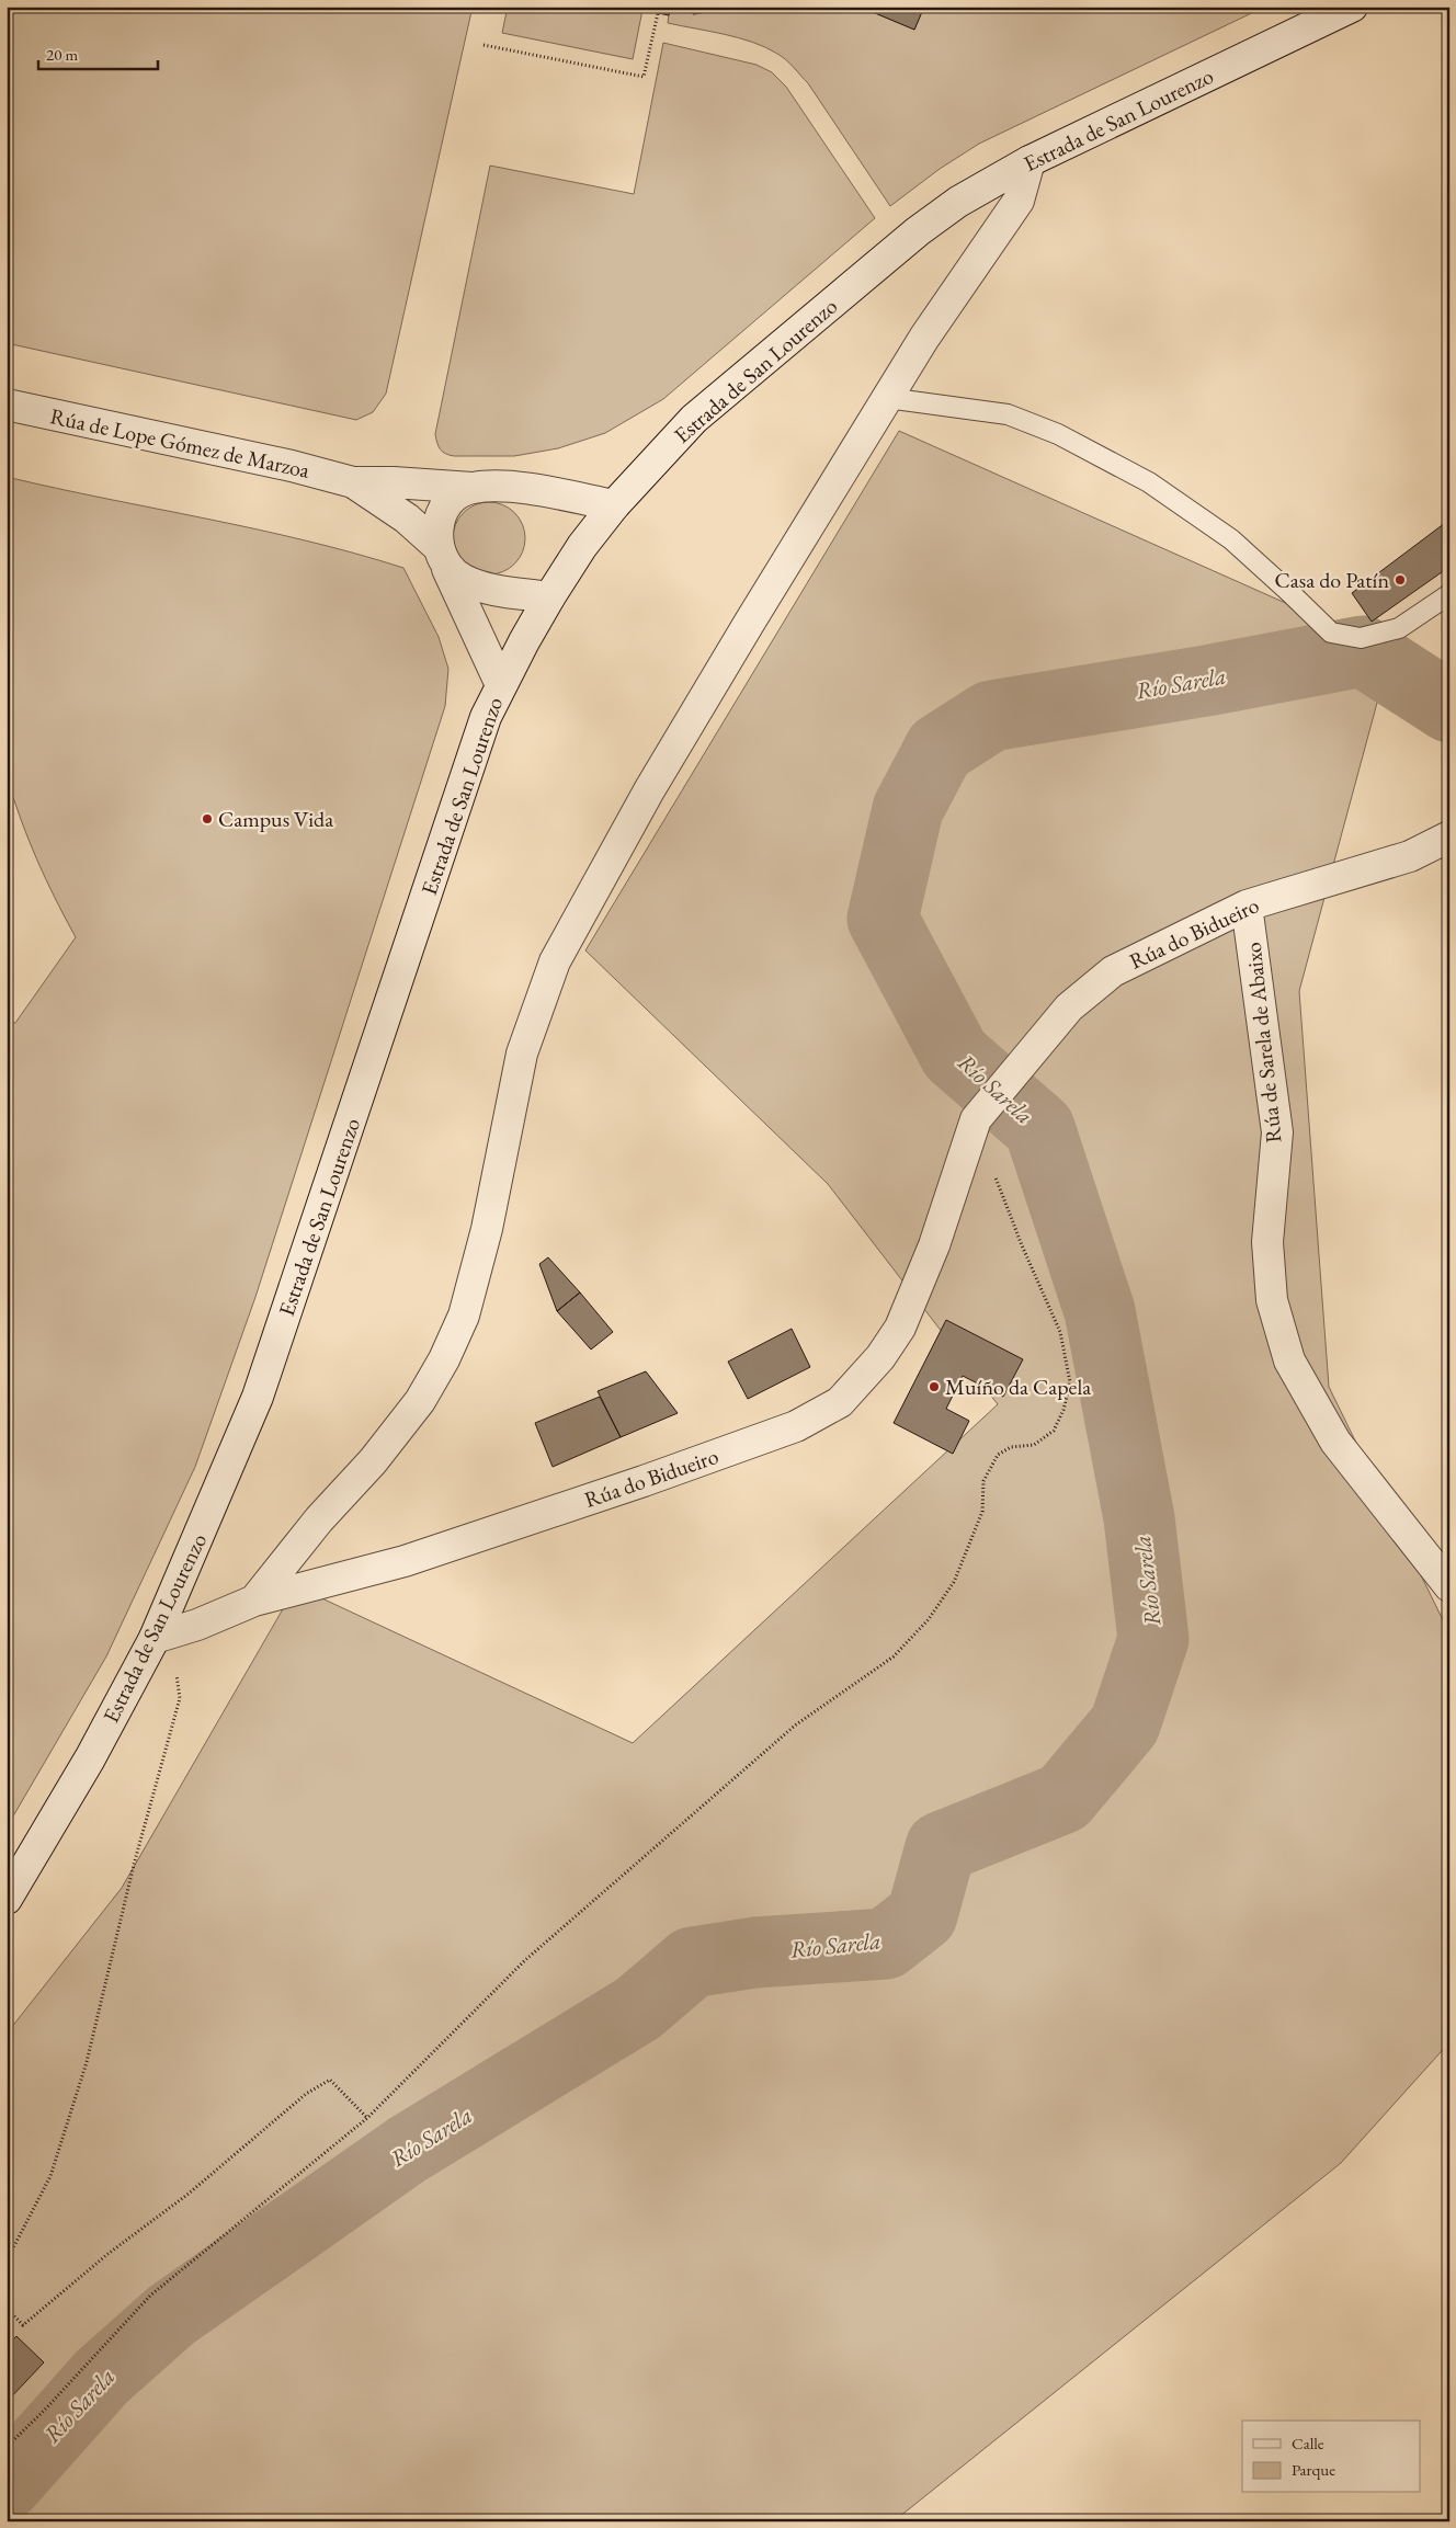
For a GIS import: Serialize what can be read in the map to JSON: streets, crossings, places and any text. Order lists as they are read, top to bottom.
{
  "streets": {
    "street": [
      "Estrada de San Lourenzo",
      "Rúa de Lope Gómez de Marzoa",
      "Rúa do Bidueiro",
      "Rúa de Sarela de Abaixo"
    ]
  },
  "crossings": [
    ["Estrada de San Lourenzo", "Rúa de Lope Gómez de Marzoa"],
    ["Estrada de San Lourenzo", "Rúa do Bidueiro"],
    ["Rúa do Bidueiro", "Rúa de Sarela de Abaixo"]
  ],
  "water": ["Río Sarela"],
  "places": ["Casa do Patín", "Campus Vida", "Muíño da Capela"],
  "legend": ["Calle", "Parque"],
  "scale_bar": "20 m"
}
